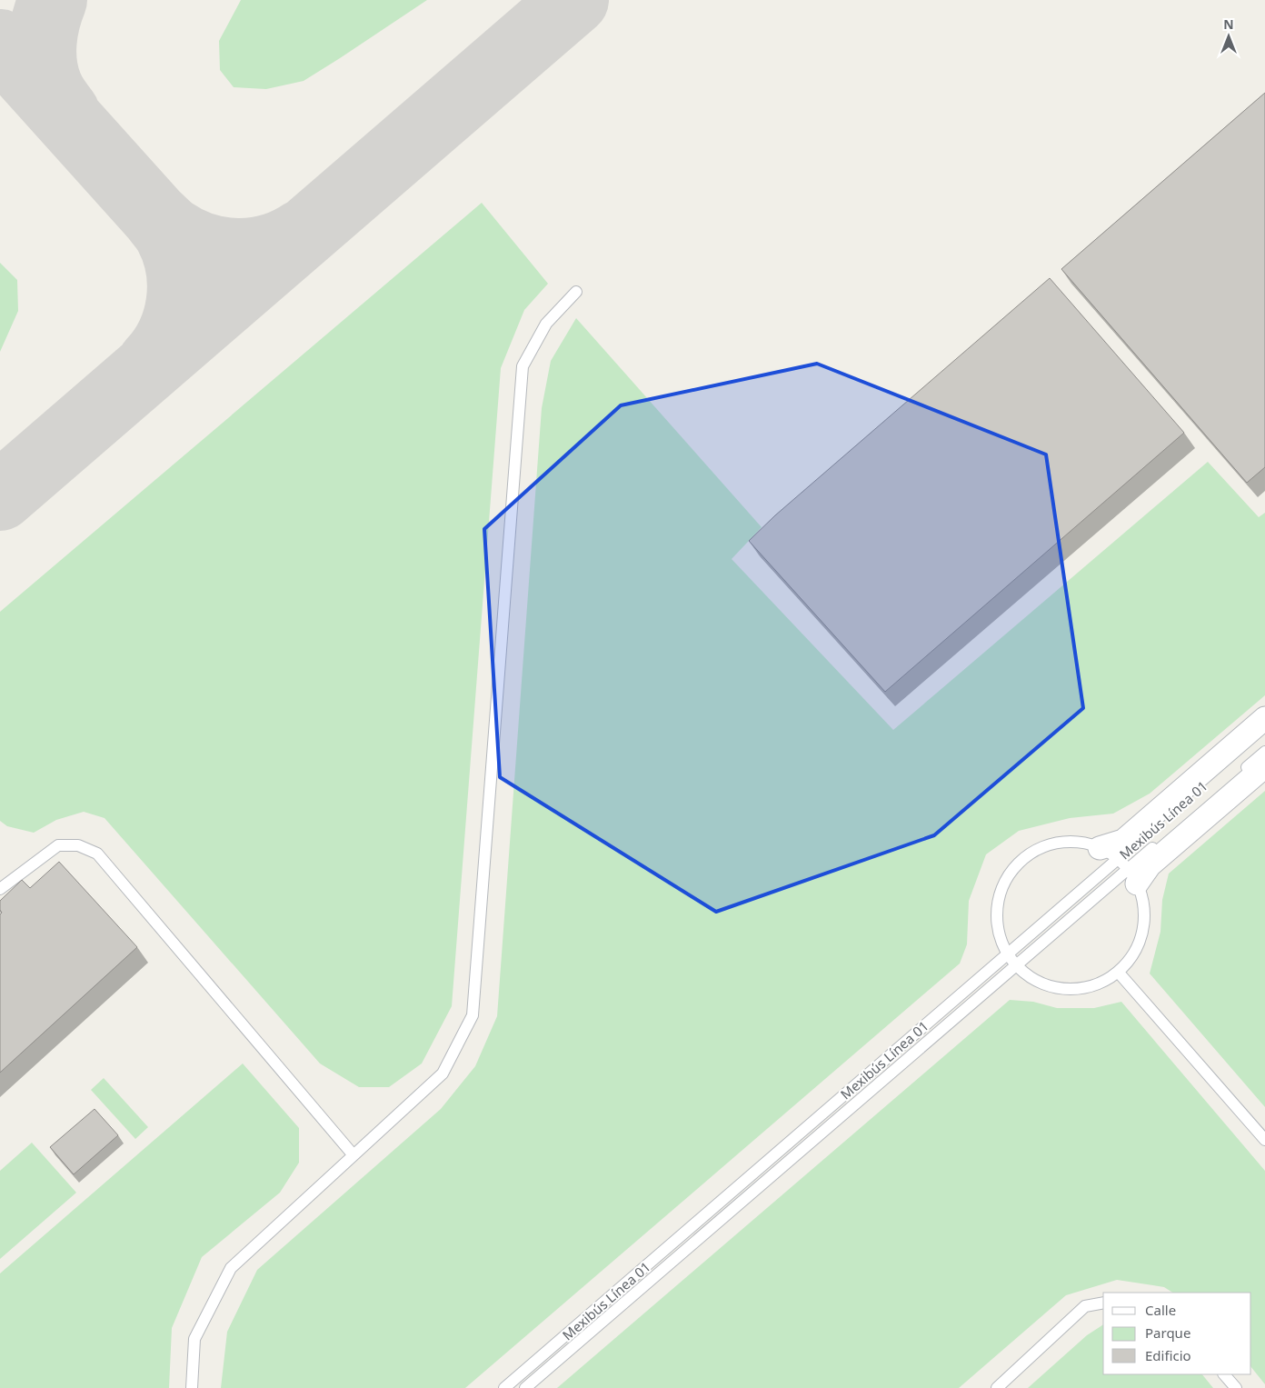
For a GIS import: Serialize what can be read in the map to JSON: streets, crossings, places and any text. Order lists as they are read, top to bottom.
{
  "streets": {
    "lane": ["Mexibús Línea 01"]
  },
  "legend": ["Calle", "Parque", "Edificio"],
  "north": "top"
}
